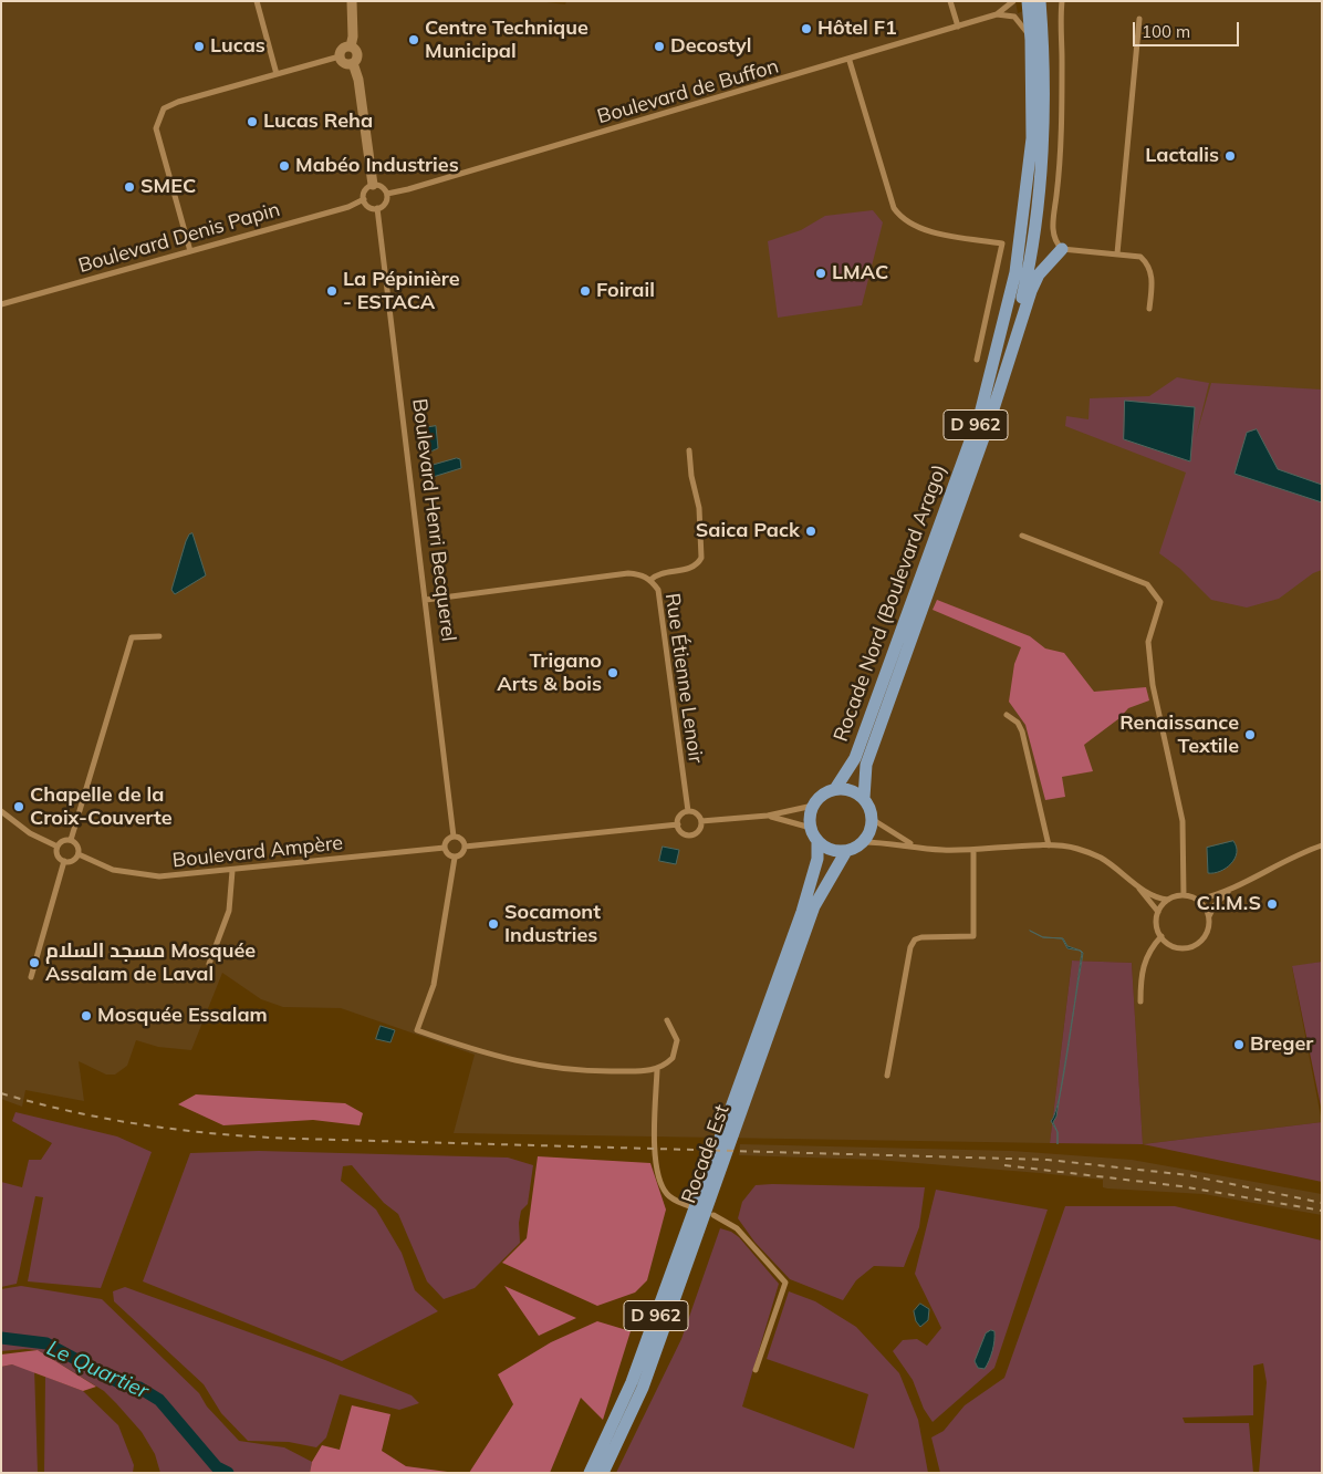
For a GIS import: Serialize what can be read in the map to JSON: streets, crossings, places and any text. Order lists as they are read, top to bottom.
{
  "streets": {
    "main road": ["D 962", "Rocade Nord (Boulevard Arago)", "Rocade Est"],
    "street": [
      "Boulevard de Buffon",
      "Boulevard Denis Papin",
      "Boulevard Henri Becquerel",
      "Rue Étienne Lenoir",
      "Boulevard Ampère"
    ]
  },
  "crossings": [
    ["Boulevard de Buffon", "Boulevard Denis Papin"],
    ["Boulevard de Buffon", "Boulevard Henri Becquerel"],
    ["Boulevard Denis Papin", "Boulevard Henri Becquerel"],
    ["D 962", "Rocade Nord (Boulevard Arago)"],
    ["D 962", "Rocade Est"],
    ["Boulevard Henri Becquerel", "Rue Étienne Lenoir"],
    ["Boulevard Henri Becquerel", "Boulevard Ampère"],
    ["Rocade Nord (Boulevard Arago)", "Rocade Est"]
  ],
  "water": ["Le Quartier"],
  "places": [
    "Hôtel F1",
    "Centre Technique Municipal",
    "Lucas",
    "Decostyl",
    "Lucas Reha",
    "Lactalis",
    "Mabéo Industries",
    "SMEC",
    "LMAC",
    "La Pépinière - ESTACA",
    "Foirail",
    "Saica Pack",
    "Trigano Arts & bois",
    "Renaissance Textile",
    "Chapelle de la Croix-Couverte",
    "C.I.M.S",
    "Socamont Industries",
    "مسجد السلام Mosquée Assalam de Laval",
    "Mosquée Essalam",
    "Breger"
  ],
  "scale_bar": "100 m"
}
